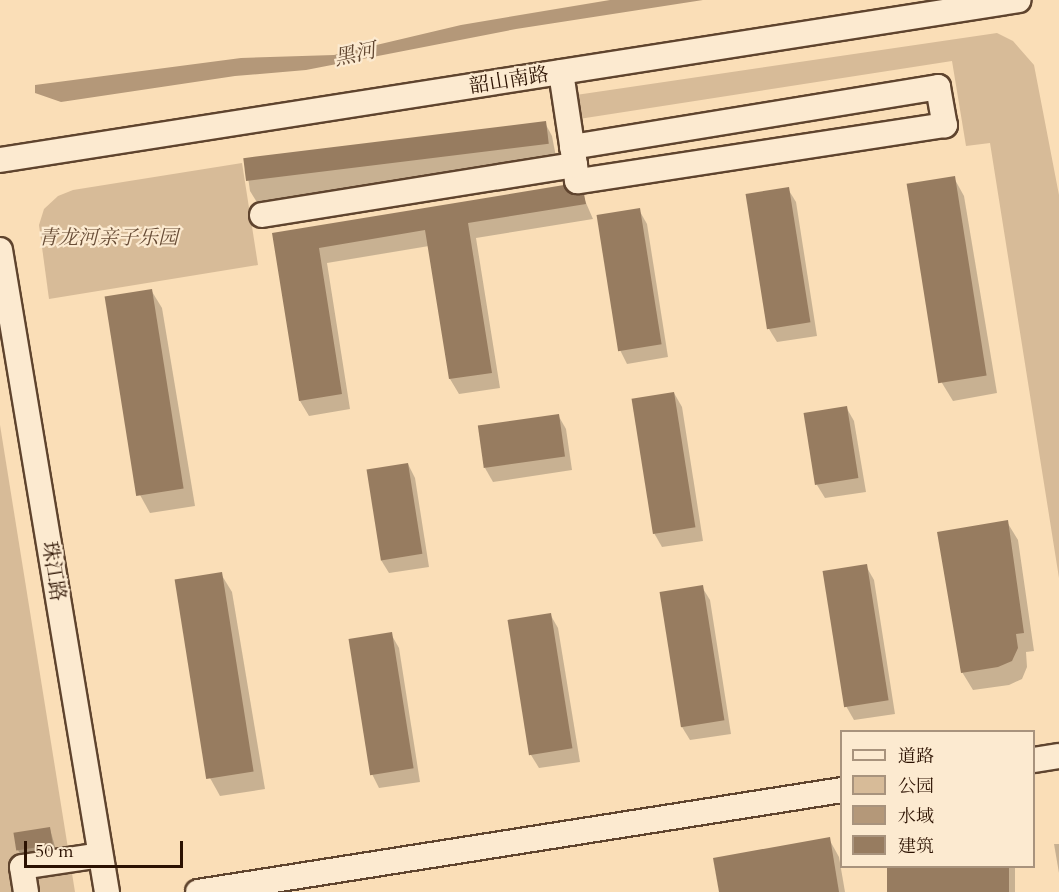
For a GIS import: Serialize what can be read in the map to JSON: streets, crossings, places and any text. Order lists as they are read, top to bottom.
{
  "streets": {
    "street": ["韶山南路", "珠江路"]
  },
  "water": ["黑河"],
  "parks": ["青龙河亲子乐园"],
  "legend": [
    "道路",
    "公园",
    "水域",
    "建筑"
  ],
  "scale_bar": "50 m"
}
